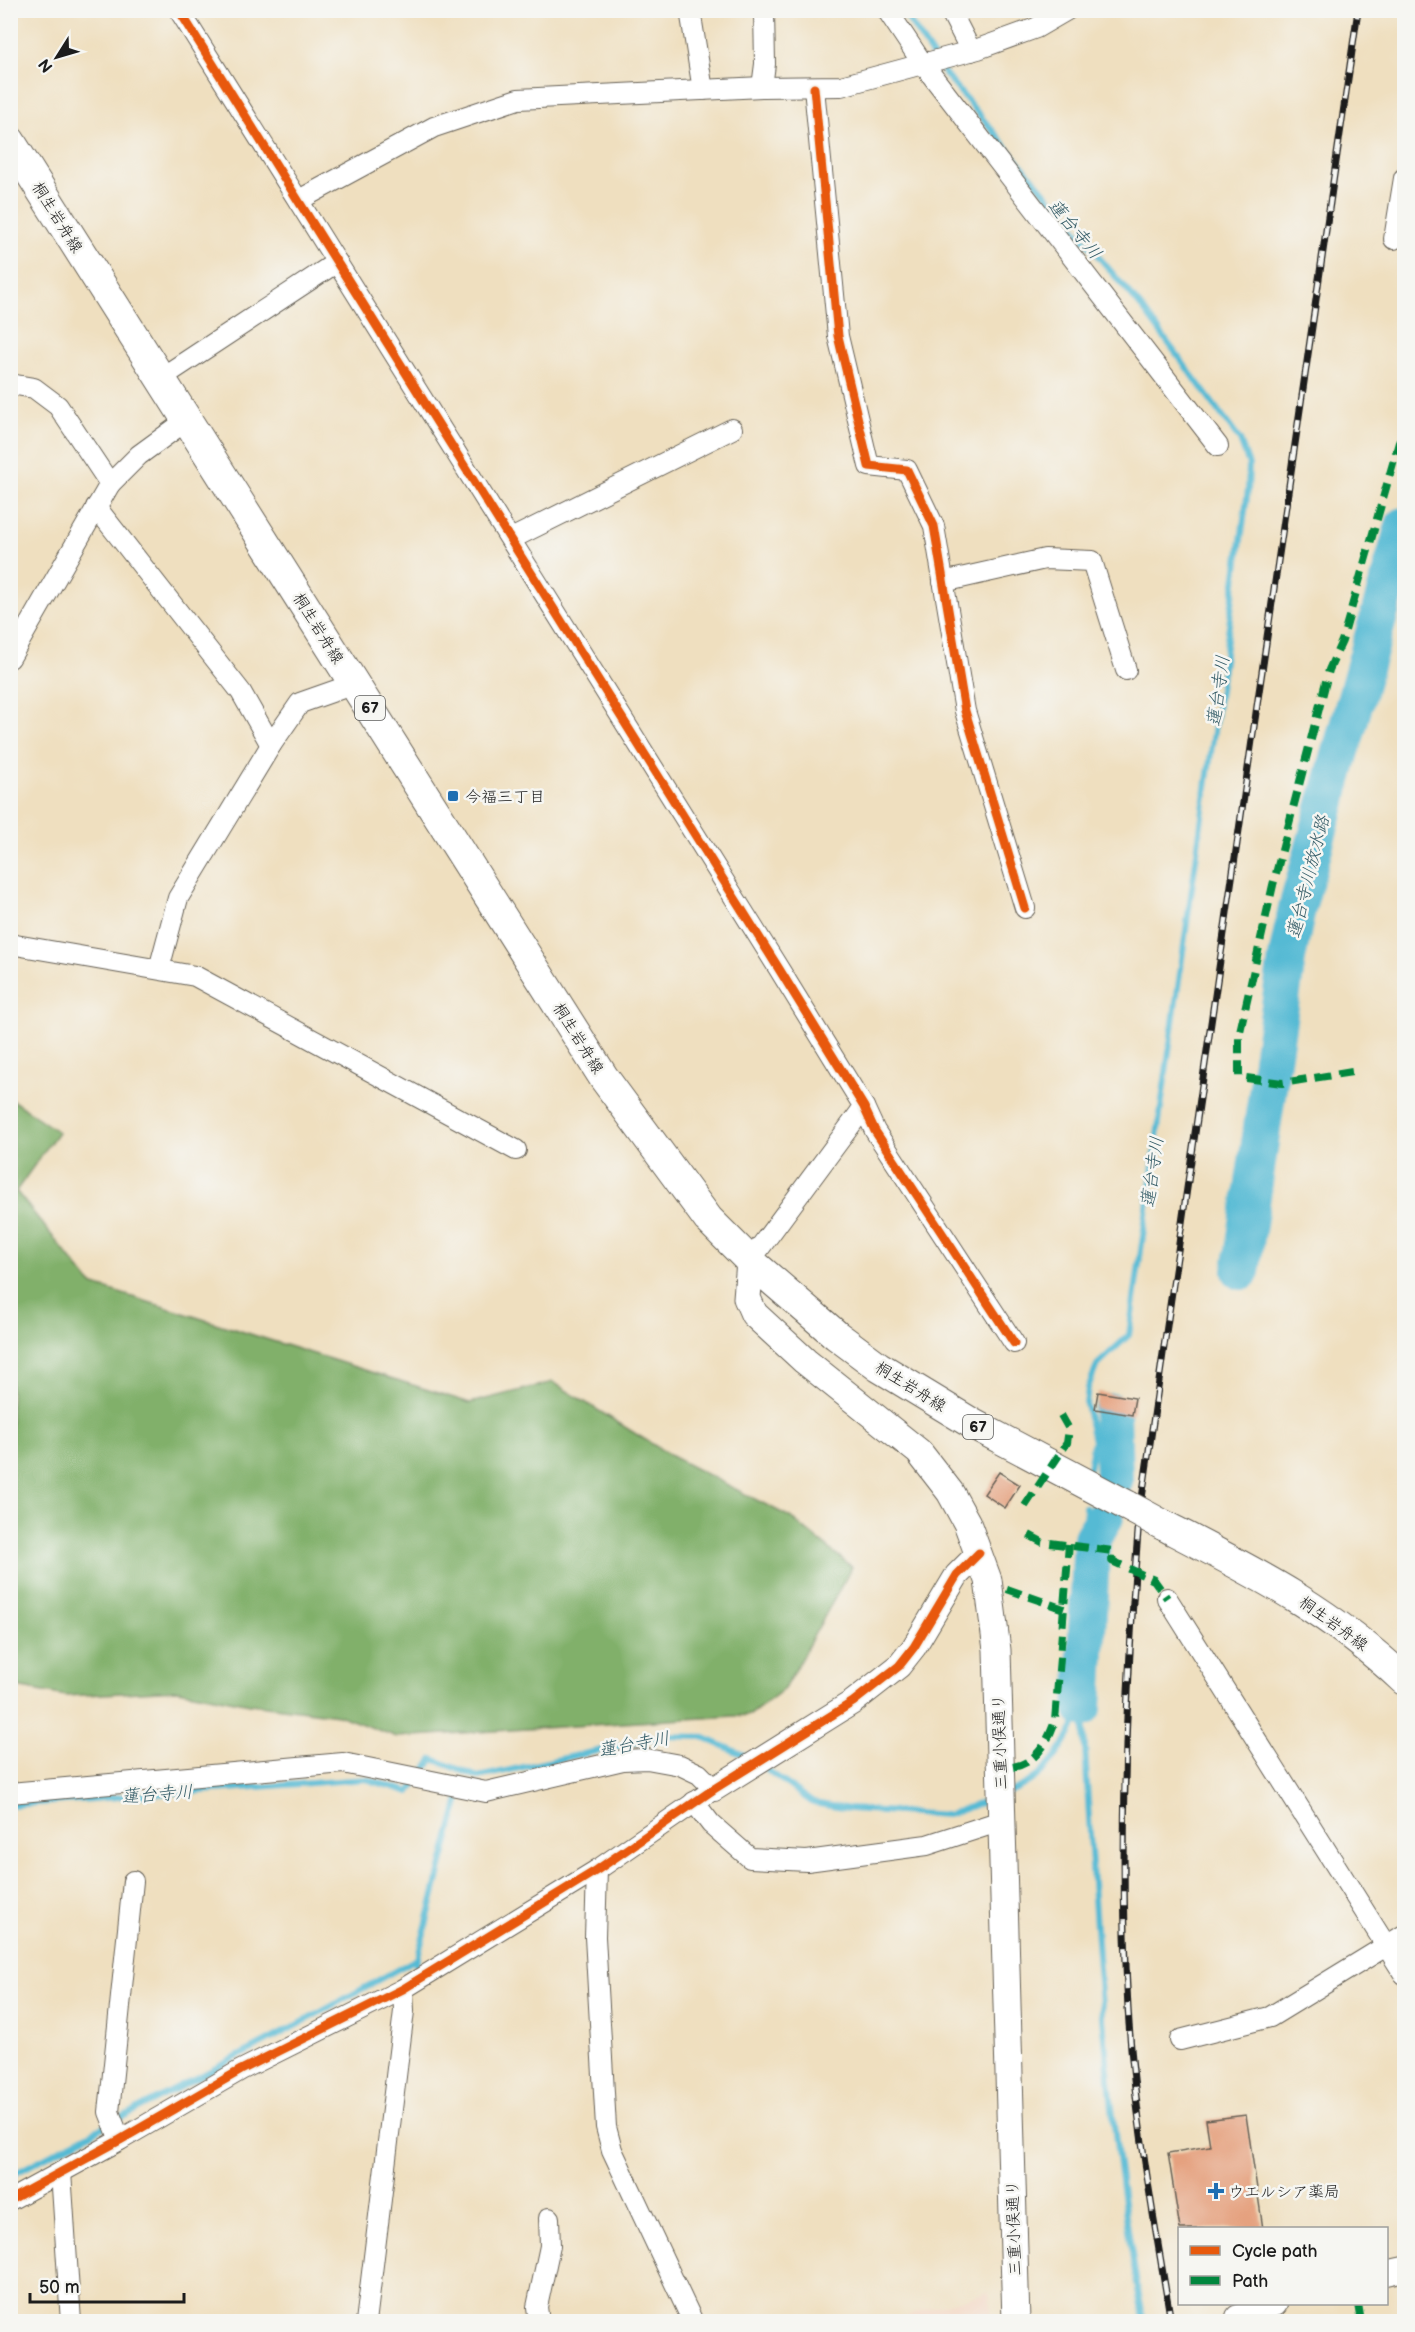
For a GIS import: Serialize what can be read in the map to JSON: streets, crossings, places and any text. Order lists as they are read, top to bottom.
{
  "streets": {
    "main road": ["桐生岩舟線", "67", "三重小俣通り"]
  },
  "crossings": [
    ["桐生岩舟線", "三重小俣通り"]
  ],
  "water": ["蓮台寺川", "蓮台寺川放水路"],
  "places": {
    "transit": ["今福三丁目"],
    "health": ["ウエルシア薬局"]
  },
  "legend": ["Cycle path", "Path"],
  "scale_bar": "50 m",
  "north": "bottom left"
}
